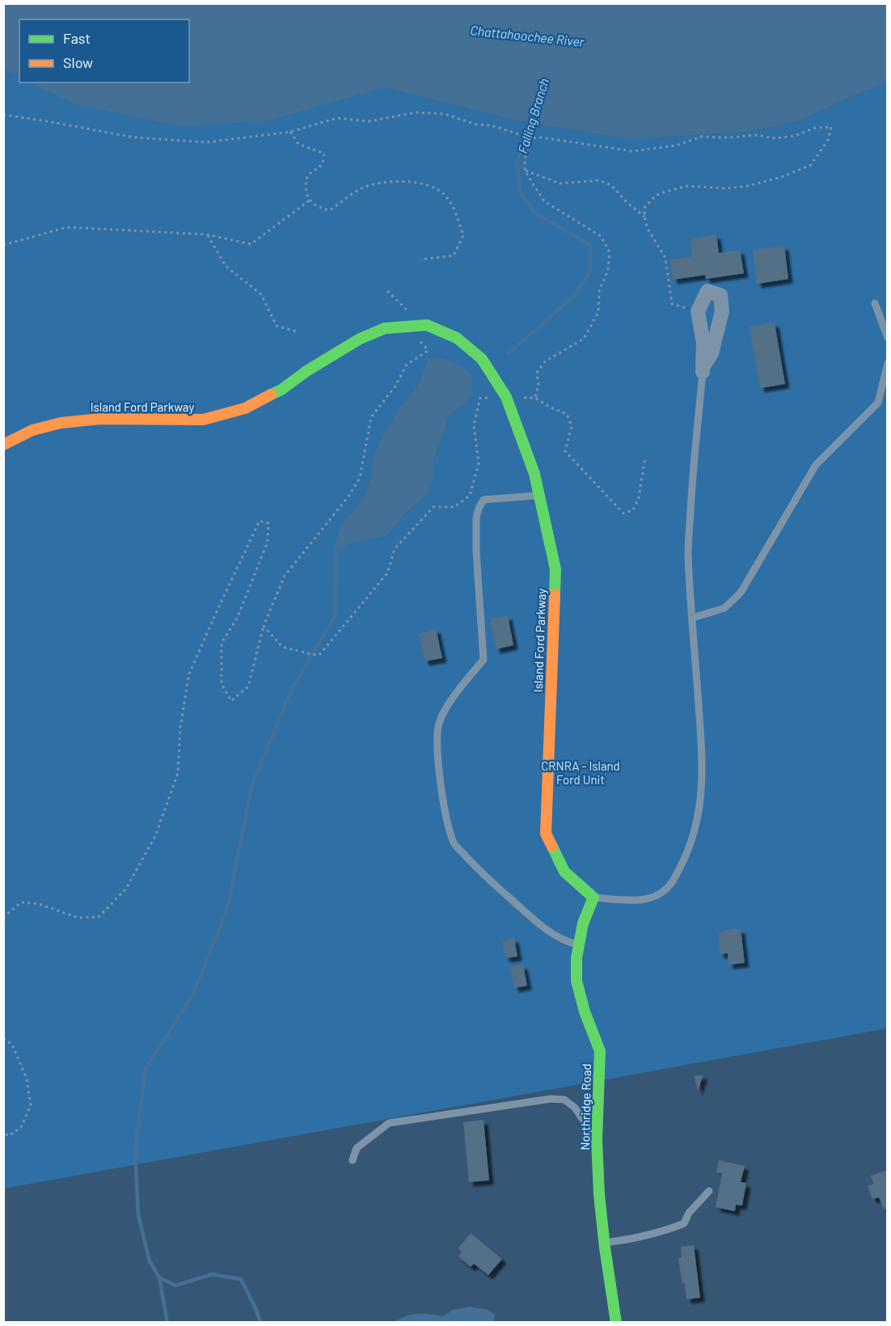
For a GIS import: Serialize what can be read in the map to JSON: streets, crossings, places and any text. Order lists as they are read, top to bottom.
{
  "streets": {
    "street": ["Island Ford Parkway", "Northridge Road"]
  },
  "crossings": [
    ["Island Ford Parkway", "Northridge Road"]
  ],
  "water": ["Chattahoochee River", "Falling Branch"],
  "parks": ["CRNRA - Island Ford Unit"],
  "legend": ["Fast", "Slow"]
}
